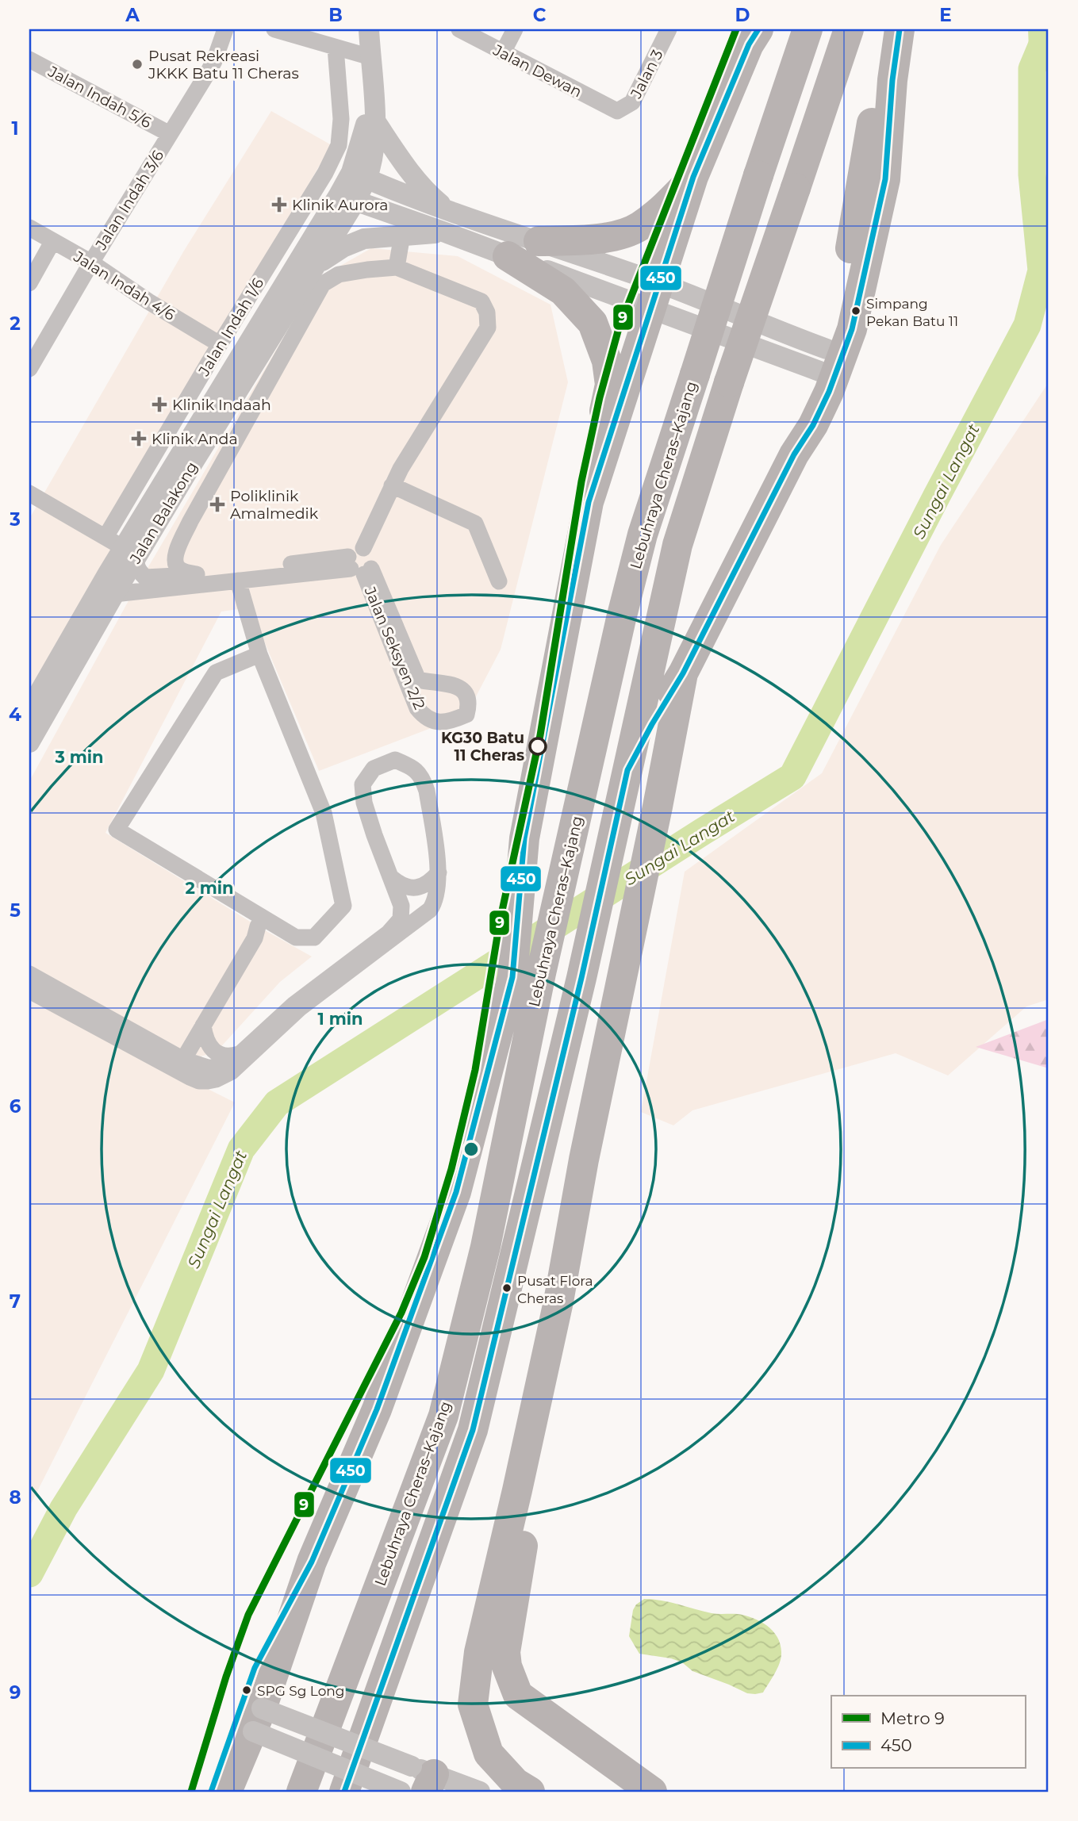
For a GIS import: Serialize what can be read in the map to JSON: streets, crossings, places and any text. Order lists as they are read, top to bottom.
{
  "streets": {
    "highway": ["Lebuhraya Cheras–Kajang"],
    "street": [
      "Jalan Dewan",
      "Jalan 3",
      "Jalan Indah 5/6",
      "Jalan Indah 3/6",
      "Jalan Indah 4/6",
      "Jalan Indah 1/6",
      "Jalan Balakong",
      "Jalan Seksyen 2/2"
    ]
  },
  "crossings": [
    ["Jalan Dewan", "Jalan 3"],
    ["Jalan Indah 5/6", "Jalan Indah 3/6"],
    ["Jalan Indah 3/6", "Jalan Indah 4/6"],
    ["Jalan Indah 4/6", "Jalan Indah 1/6"],
    ["Jalan Indah 1/6", "Jalan Balakong"]
  ],
  "water": ["Sungai Langat"],
  "places": {
    "other": [
      "Pusat Rekreasi JKKK Batu 11 Cheras",
      "Simpang Pekan Batu 11",
      "KG30 Batu 11 Cheras",
      "Pusat Flora Cheras",
      "SPG Sg Long"
    ],
    "health": [
      "Klinik Aurora",
      "Klinik Indaah",
      "Klinik Anda",
      "Poliklinik Amalmedik"
    ]
  },
  "lines": ["metro line 9", "transit line 450"],
  "legend": ["Metro 9", "450"],
  "grid": {
    "columns": [
      "A",
      "B",
      "C",
      "D",
      "E"
    ],
    "rows": [
      "1",
      "2",
      "3",
      "4",
      "5",
      "6",
      "7",
      "8",
      "9"
    ]
  },
  "rings": ["3 min", "2 min", "1 min"]
}
